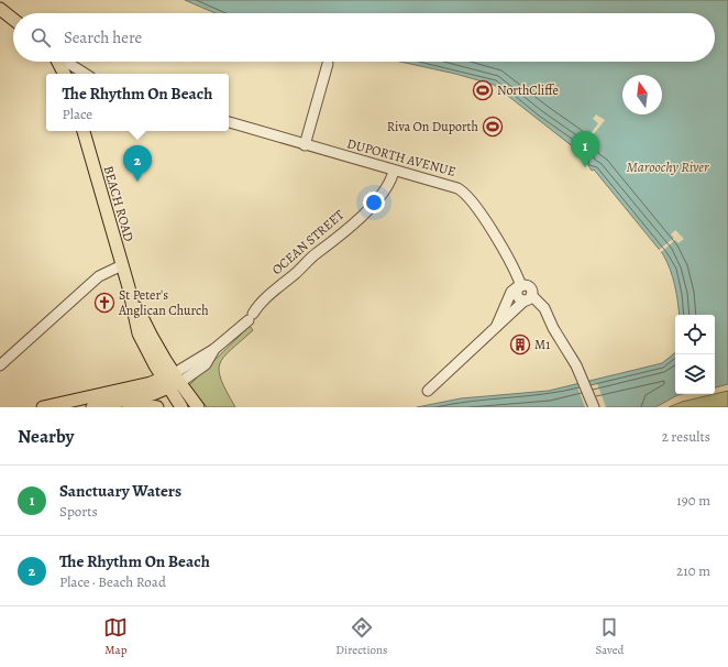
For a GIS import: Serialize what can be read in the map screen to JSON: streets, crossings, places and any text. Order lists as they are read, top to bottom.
{
  "streets": {
    "main road": ["BEACH ROAD"],
    "street": ["DUPORTH AVENUE", "OCEAN STREET"]
  },
  "crossings": [
    ["DUPORTH AVENUE", "OCEAN STREET"],
    ["BEACH ROAD", "OCEAN STREET"]
  ],
  "water": ["Maroochy River"],
  "places": {
    "sports": ["NorthCliffe", "Riva On Duporth"],
    "church": ["St Peter's Anglican Church"],
    "building": ["M1"]
  },
  "north": "top",
  "page": {
    "search": "Search here",
    "popup": ["The Rhythm On Beach", "Place"],
    "pins": ["1", "2"],
    "heading": ["Nearby", "2 results"],
    "list": [
      {
        "mark": "1",
        "name": "Sanctuary Waters",
        "note": "Sports",
        "value": "190 m"
      },
      {
        "mark": "2",
        "name": "The Rhythm On Beach",
        "note": "Place · Beach Road",
        "value": "210 m"
      }
    ],
    "nav": ["Map", "Directions", "Saved"]
  }
}
